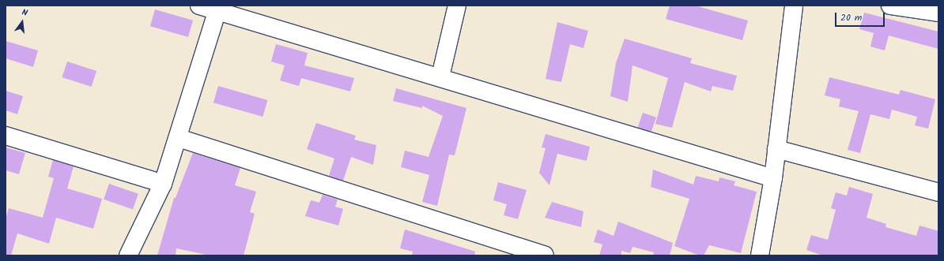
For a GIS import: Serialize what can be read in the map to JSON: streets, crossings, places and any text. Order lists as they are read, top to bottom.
{
  "scale_bar": "20 m",
  "north": "top"
}
